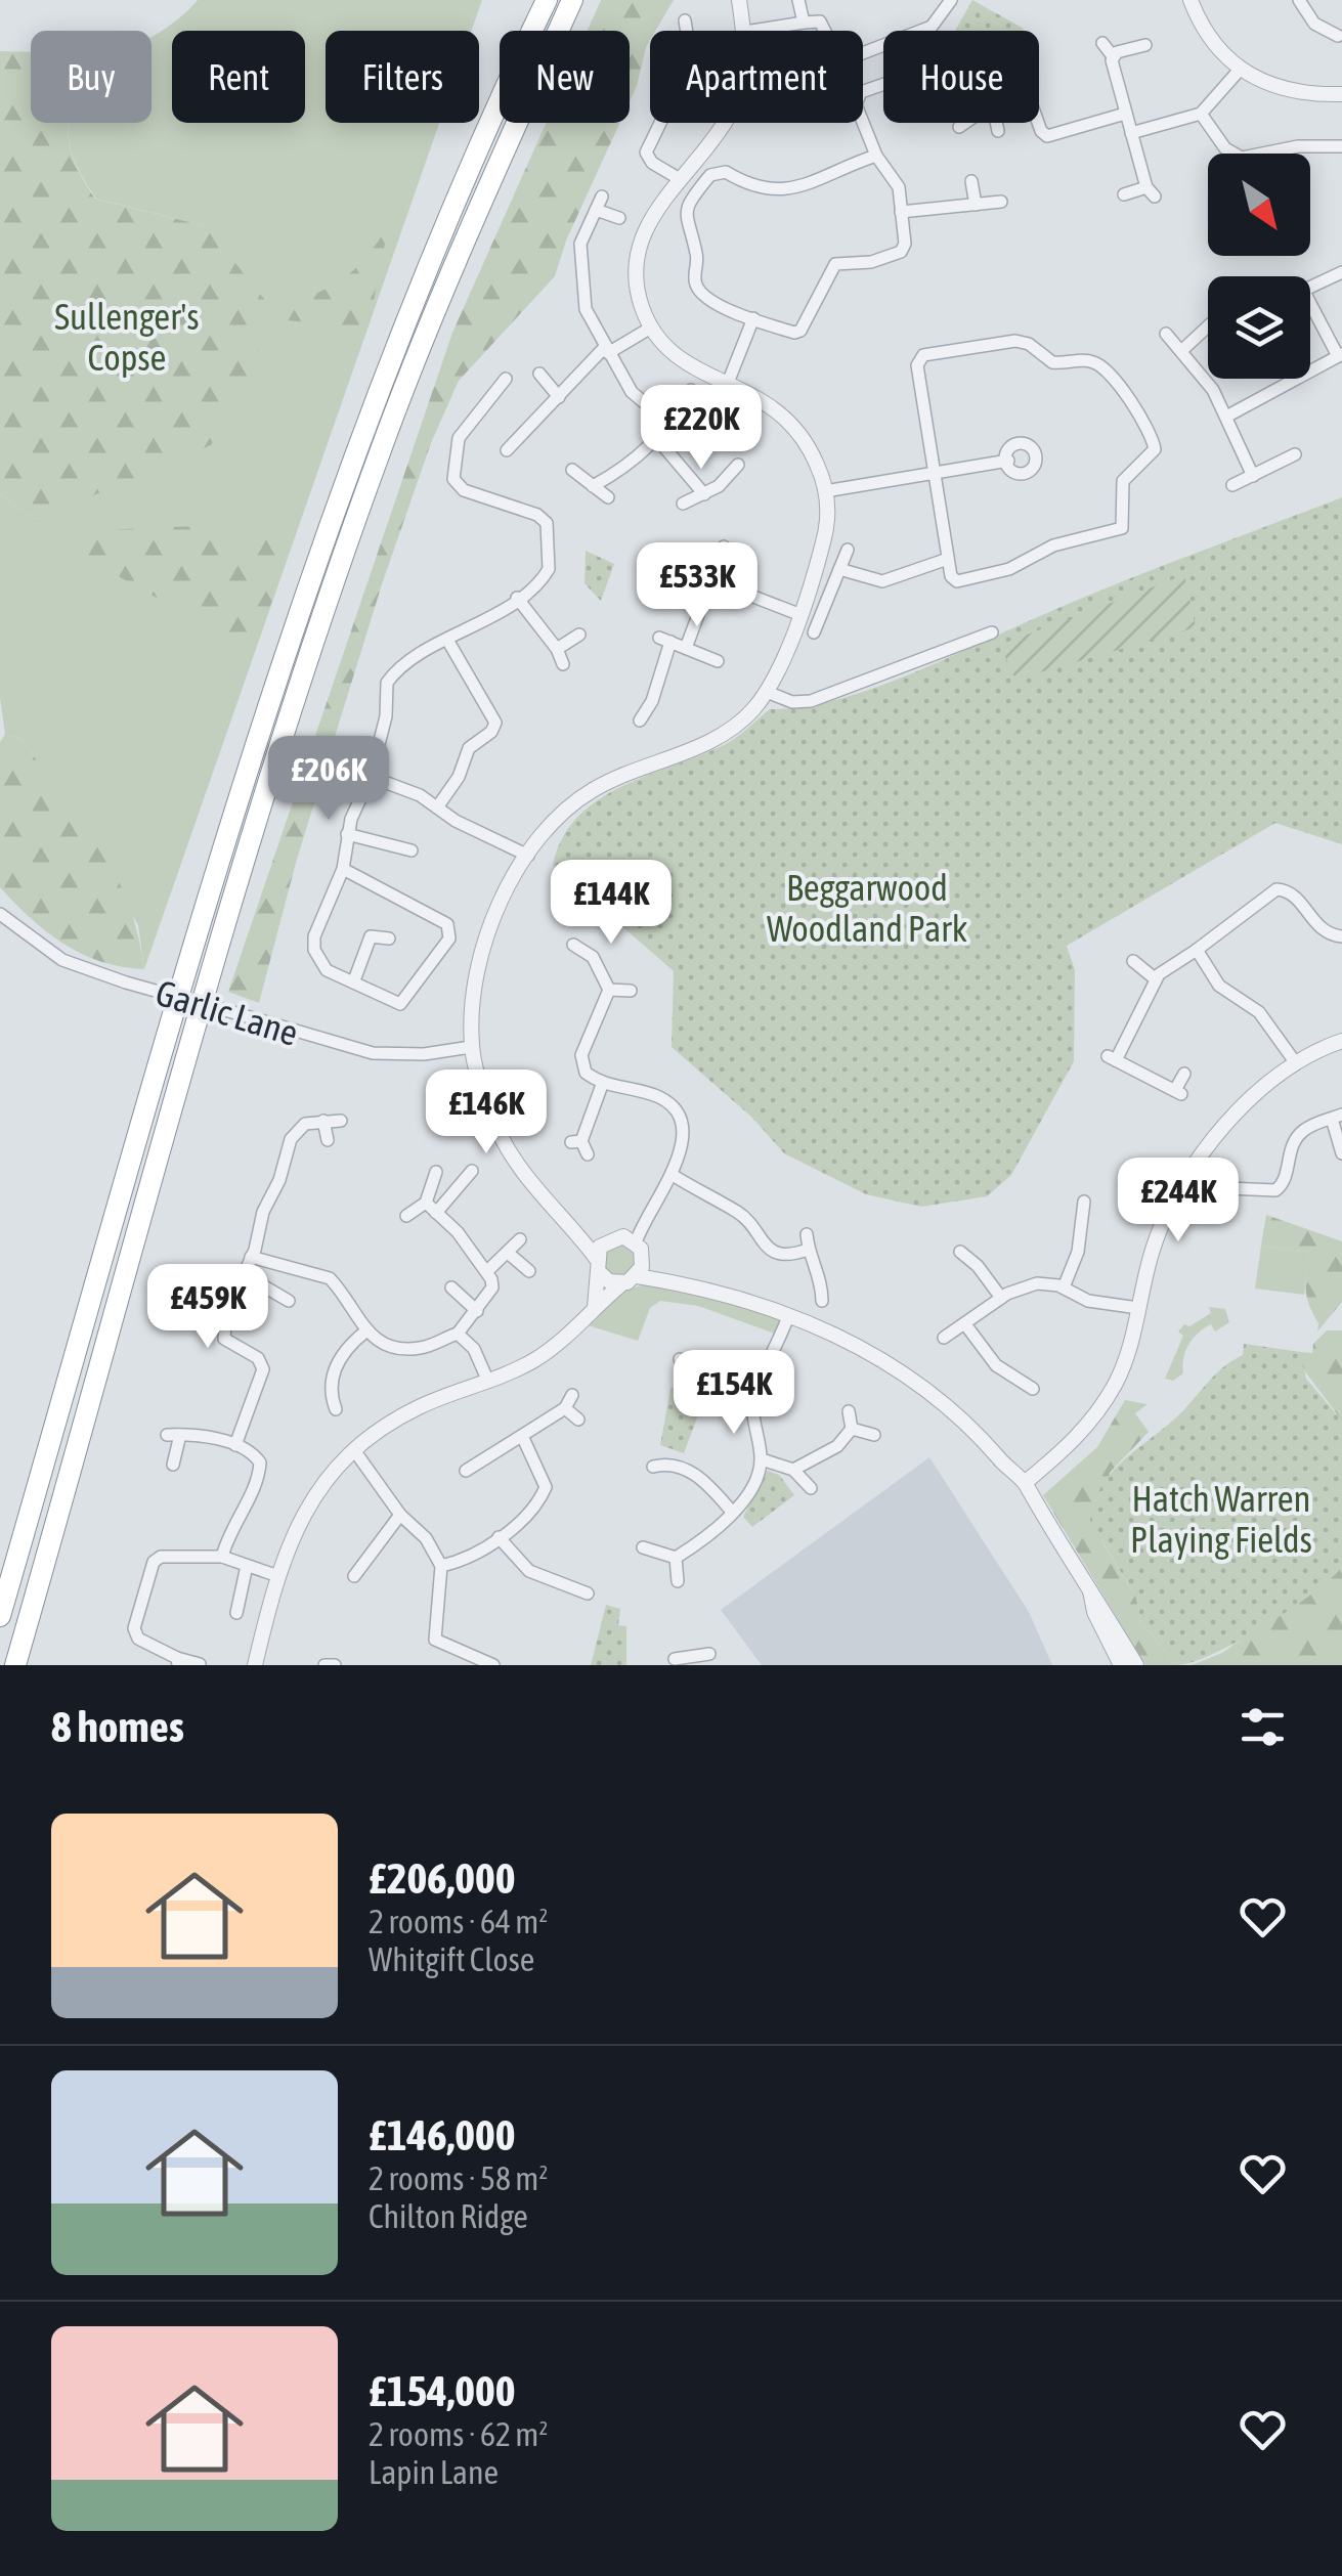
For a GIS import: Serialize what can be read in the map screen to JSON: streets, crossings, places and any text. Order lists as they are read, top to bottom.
{
  "streets": {
    "street": ["Garlic Lane"]
  },
  "parks": ["Sullenger's Copse", "Beggarwood Woodland Park", "Hatch Warren Playing Fields"],
  "north": "bottom right",
  "page": {
    "chip": [
      "Buy",
      "Rent",
      "Filters",
      "New",
      "Apartment",
      "House"
    ],
    "price": [
      "£220K",
      "£533K",
      "£206K",
      "£144K",
      "£146K",
      "£244K",
      "£459K",
      "£154K"
    ],
    "heading": "8 homes",
    "list": [
      {
        "name": "£206,000",
        "note": "2 rooms · 64 m² · Whitgift Close"
      },
      {
        "name": "£146,000",
        "note": "2 rooms · 58 m² · Chilton Ridge"
      },
      {
        "name": "£154,000",
        "note": "2 rooms · 62 m² · Lapin Lane"
      }
    ]
  }
}
